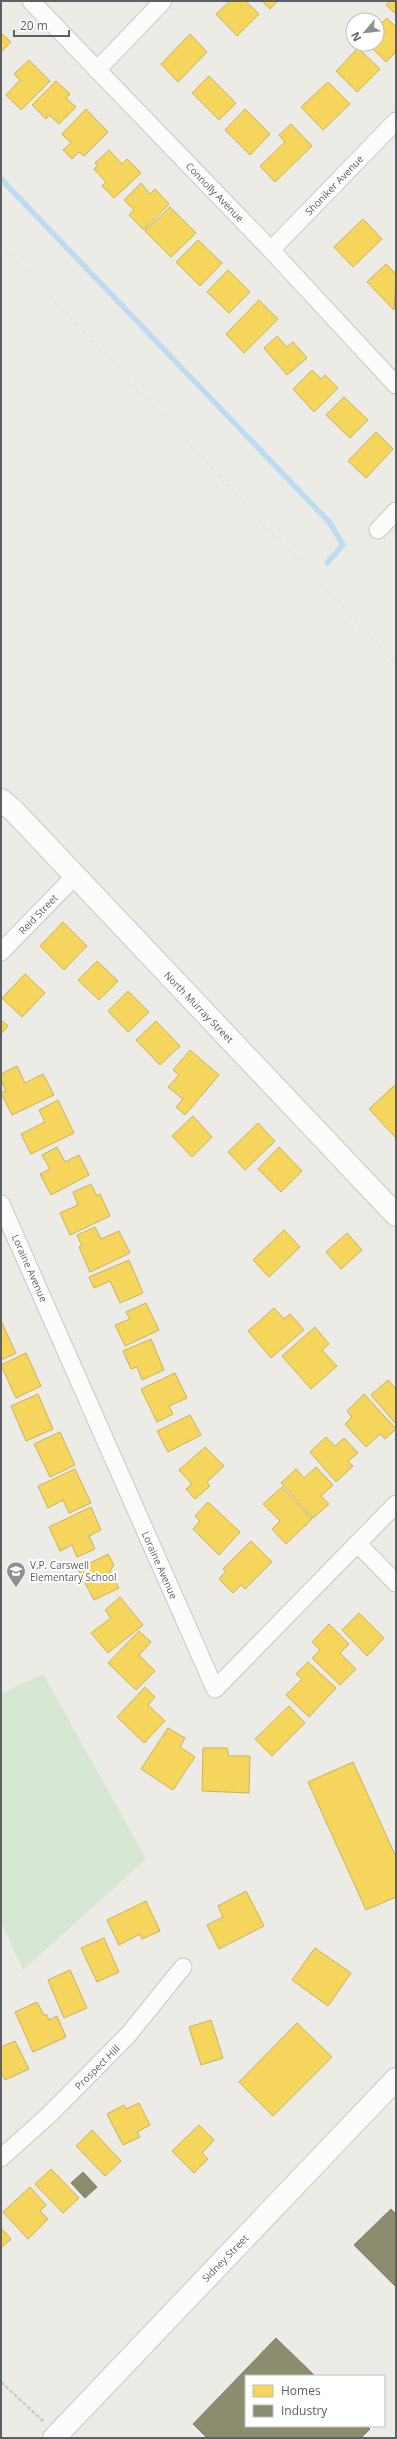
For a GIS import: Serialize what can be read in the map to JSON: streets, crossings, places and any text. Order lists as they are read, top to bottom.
{
  "streets": {
    "street": [
      "Shoniker Avenue",
      "Connolly Avenue",
      "Reid Street",
      "North Murray Street",
      "Loraine Avenue",
      "Prospect Hill",
      "Sidney Street"
    ]
  },
  "crossings": [
    ["Shoniker Avenue", "Connolly Avenue"],
    ["Reid Street", "North Murray Street"]
  ],
  "places": {
    "school or university": ["V.P. Carswell Elementary School"]
  },
  "legend": ["Homes", "Industry"],
  "scale_bar": "20 m",
  "north": "bottom left"
}
